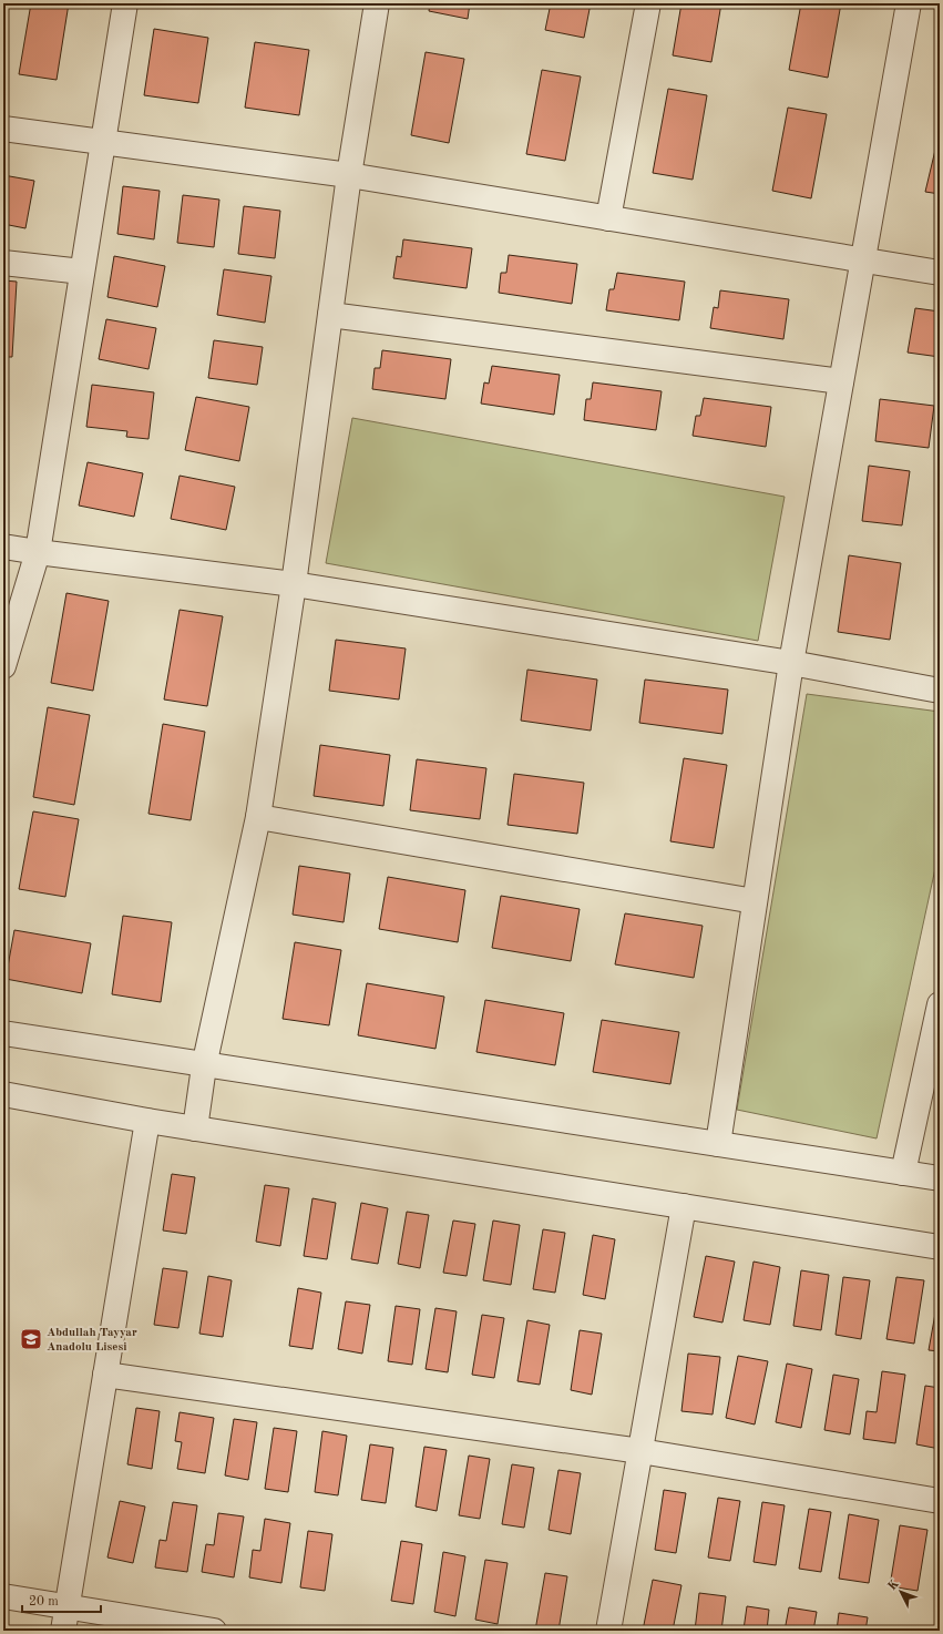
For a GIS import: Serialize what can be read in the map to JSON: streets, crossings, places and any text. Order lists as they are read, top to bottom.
{
  "places": {
    "school or university": ["Abdullah Tayyar Anadolu Lisesi"]
  },
  "scale_bar": "20 m",
  "north": "top left"
}
